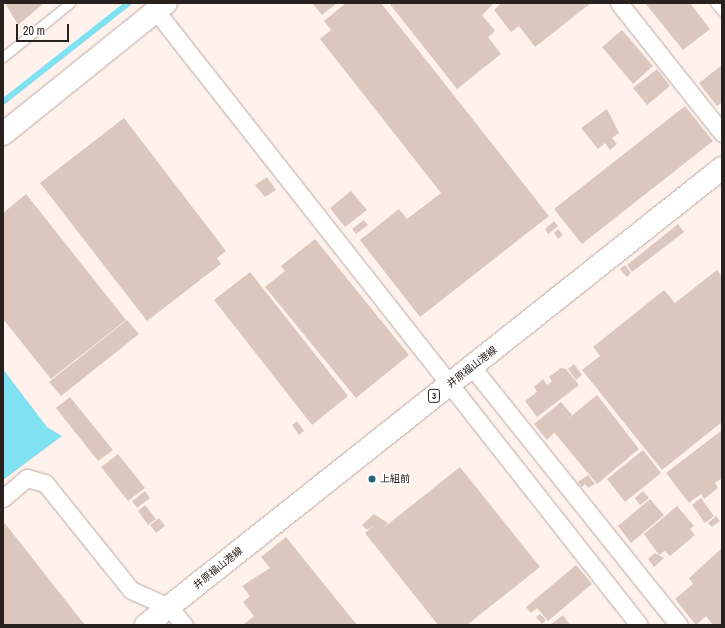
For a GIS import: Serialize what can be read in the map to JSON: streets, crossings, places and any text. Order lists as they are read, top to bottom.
{
  "streets": {
    "main road": ["井原福山港線", "3"]
  },
  "places": ["上組前"],
  "scale_bar": "20 m"
}
